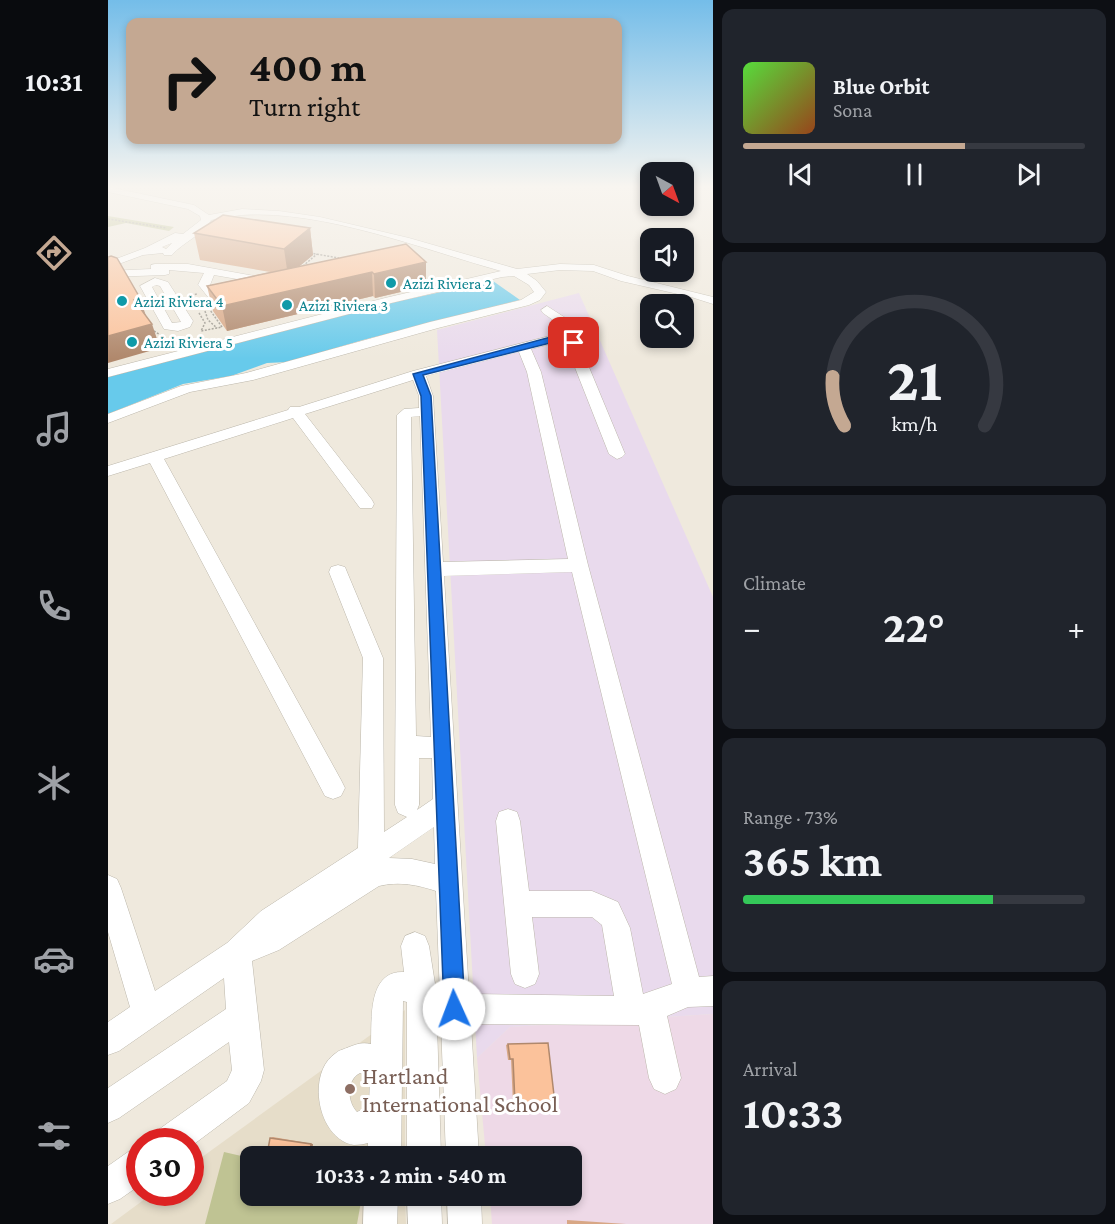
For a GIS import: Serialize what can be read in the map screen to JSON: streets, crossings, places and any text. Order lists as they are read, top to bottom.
{
  "places": [
    "Azizi Riviera 2",
    "Azizi Riviera 4",
    "Azizi Riviera 3",
    "Azizi Riviera 5",
    "Hartland International School"
  ],
  "north": "bottom right",
  "page": {
    "tabs": "10:31",
    "turn": ["400 m", "Turn right"],
    "song": ["Blue Orbit", "Sona"],
    "tile": [
      "Climate",
      ["Range · 73%", "365 km"],
      ["Arrival", "10:33"]
    ],
    "heat": ["−", "22°", "+"],
    "limit": "30",
    "trip": "10:33 · 2 min · 540 m",
    "gauge": ["21", "km/h"]
  }
}
